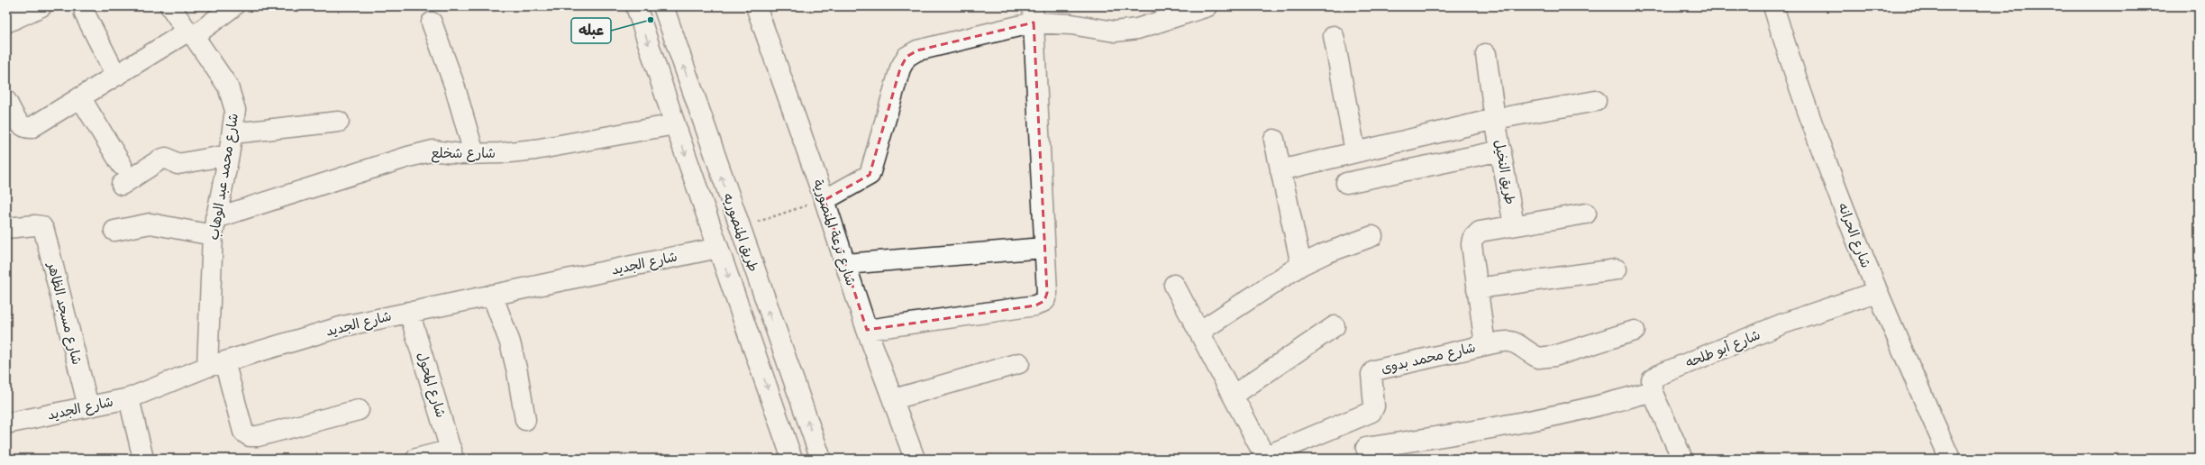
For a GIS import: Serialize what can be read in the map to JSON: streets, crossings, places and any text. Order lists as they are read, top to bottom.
{
  "streets": {
    "street": [
      "شارع شخلع",
      "طريق النخيل",
      "شارع محمد عبد الوهاب",
      "طريق المنصوريه",
      "شارع ترعة المنصورية",
      "شارع الحرانه",
      "شارع الجديد",
      "شارع مسجد الظاهر",
      "شارع أبو طلحه",
      "شارع محمد بدوى",
      "شارع المحول"
    ]
  },
  "crossings": [
    ["شارع شخلع", "شارع محمد عبد الوهاب"],
    ["شارع شخلع", "طريق المنصوريه"],
    ["طريق النخيل", "شارع محمد بدوى"],
    ["شارع محمد عبد الوهاب", "شارع الجديد"],
    ["طريق المنصوريه", "شارع الجديد"],
    ["شارع الحرانه", "شارع أبو طلحه"],
    ["شارع الجديد", "شارع مسجد الظاهر"],
    ["شارع الجديد", "شارع المحول"]
  ],
  "places": ["عبله"]
}
